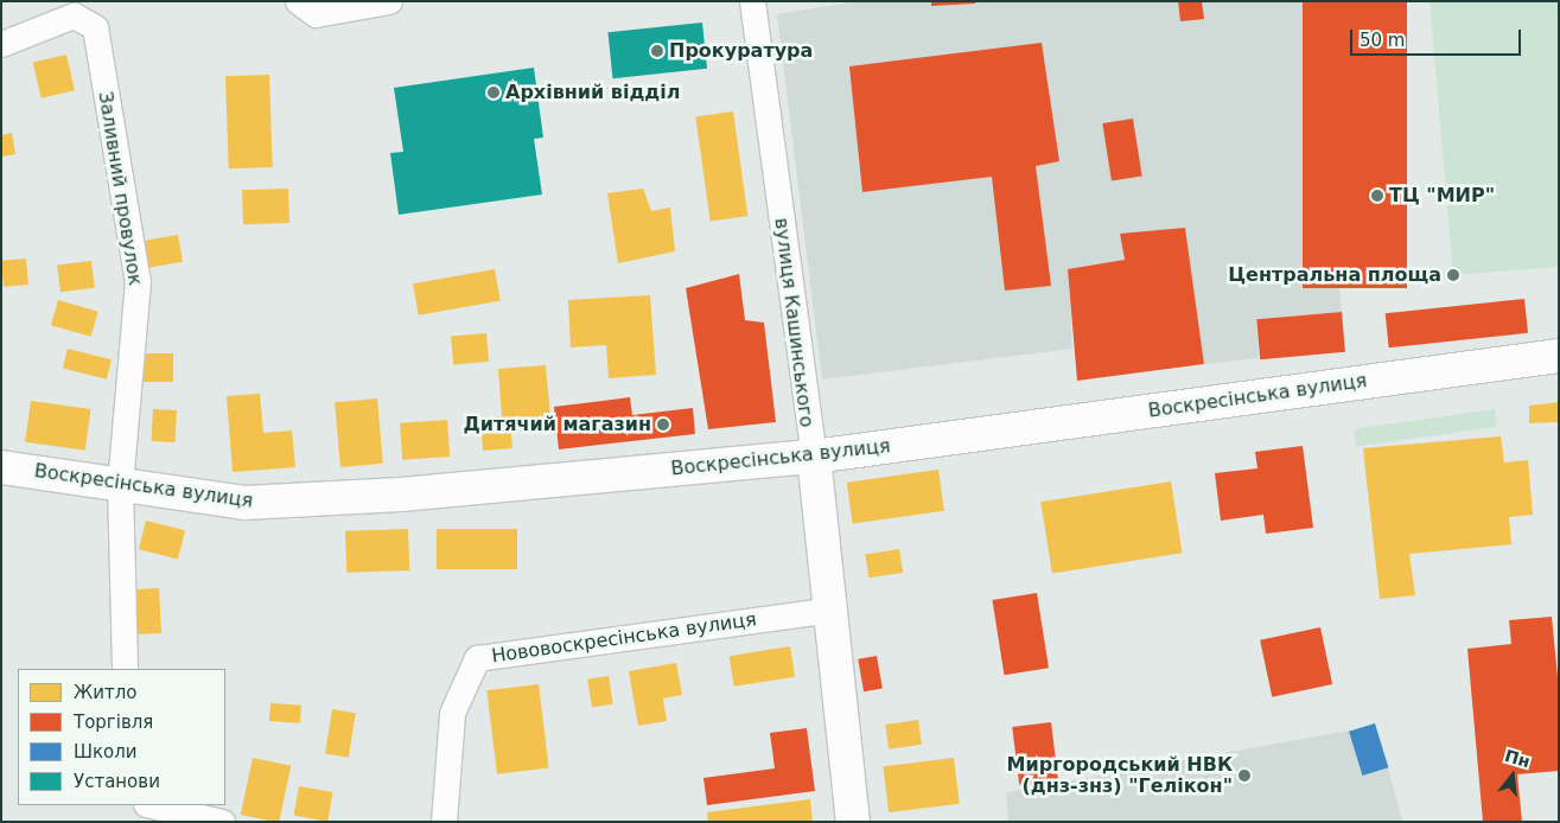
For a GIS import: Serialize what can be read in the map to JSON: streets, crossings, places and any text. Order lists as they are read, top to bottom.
{
  "streets": {
    "street": [
      "Заливний провулок",
      "вулиця Кашинського",
      "Воскресінська вулиця",
      "Нововоскресінська вулиця"
    ]
  },
  "crossings": [
    ["Заливний провулок", "Воскресінська вулиця"],
    ["вулиця Кашинського", "Воскресінська вулиця"],
    ["вулиця Кашинського", "Нововоскресінська вулиця"]
  ],
  "places": [
    "Прокуратура",
    "Архівний відділ",
    "ТЦ \"МИР\"",
    "Центральна площа",
    "Дитячий магазин",
    "Миргородський НВК (днз-знз) \"Гелікон\""
  ],
  "legend": [
    "Житло",
    "Торгівля",
    "Школи",
    "Установи"
  ],
  "scale_bar": "50 m",
  "north": "top"
}
